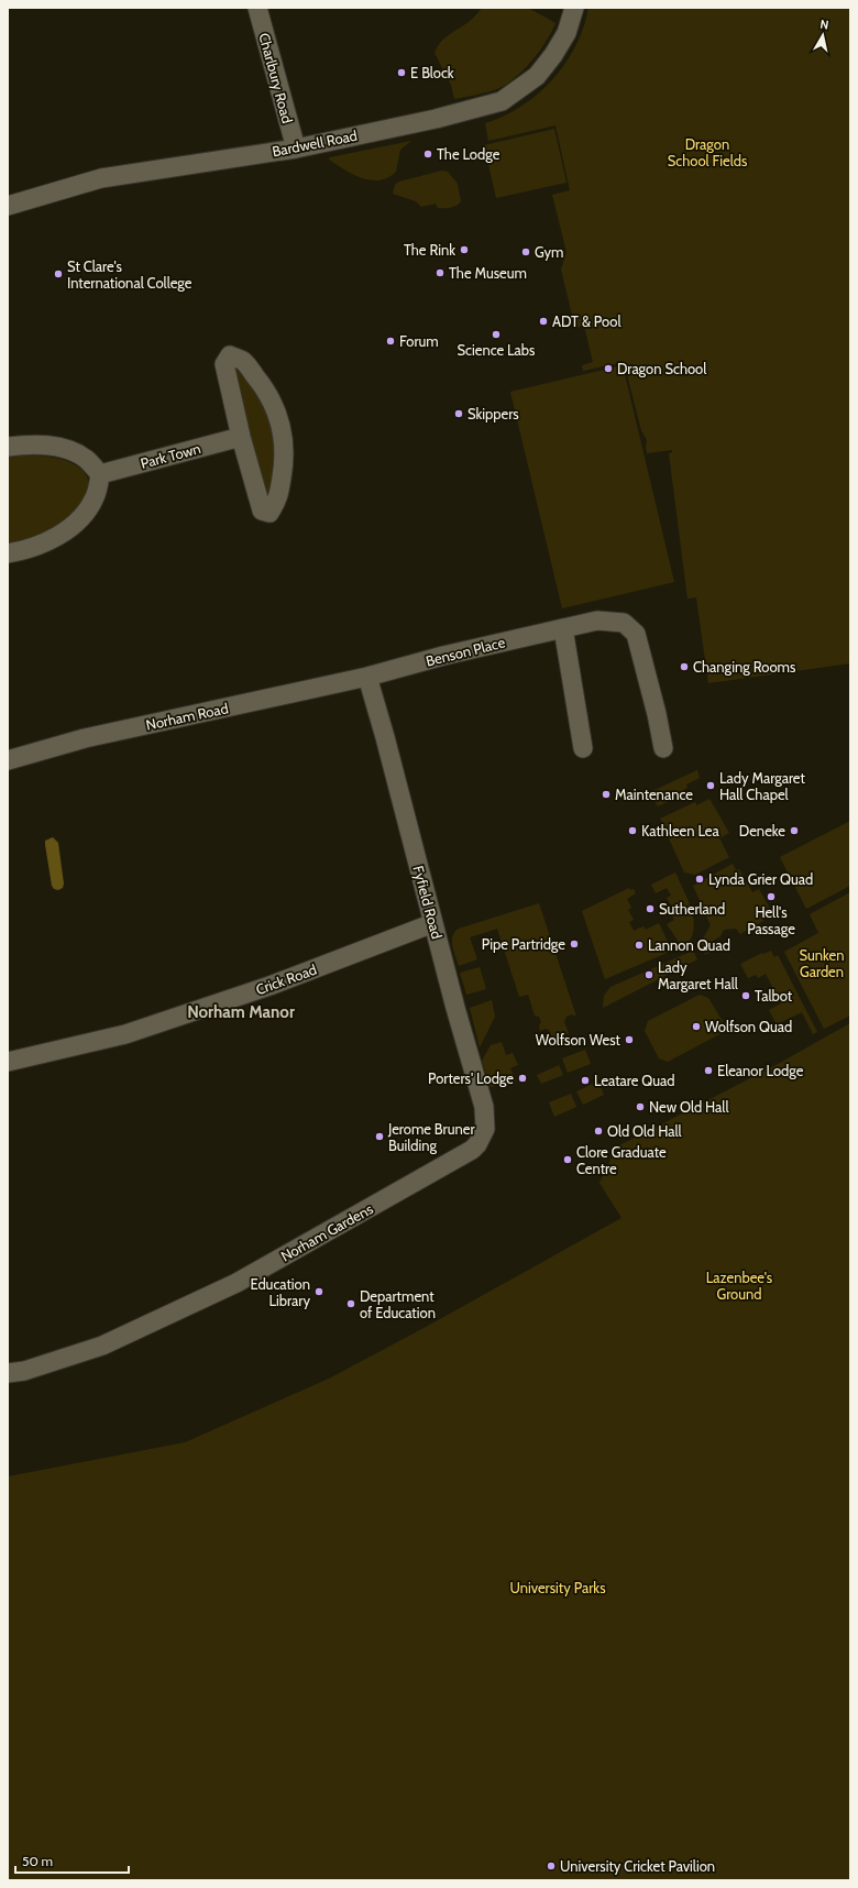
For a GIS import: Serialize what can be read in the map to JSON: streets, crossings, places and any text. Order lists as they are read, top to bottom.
{
  "streets": {
    "street": [
      "Charlbury Road",
      "Bardwell Road",
      "Park Town",
      "Benson Place",
      "Norham Road",
      "Fyfield Road",
      "Crick Road",
      "Norham Gardens"
    ]
  },
  "crossings": [
    ["Charlbury Road", "Bardwell Road"],
    ["Benson Place", "Norham Road"],
    ["Benson Place", "Fyfield Road"],
    ["Norham Road", "Fyfield Road"],
    ["Fyfield Road", "Crick Road"],
    ["Fyfield Road", "Norham Gardens"]
  ],
  "districts": ["Norham Manor"],
  "parks": [
    "Dragon School Fields",
    "Sunken Garden",
    "Lazenbee's Ground",
    "University Parks"
  ],
  "places": [
    "E Block",
    "The Lodge",
    "The Rink",
    "Gym",
    "The Museum",
    "St Clare's International College",
    "ADT & Pool",
    "Science Labs",
    "Forum",
    "Dragon School",
    "Skippers",
    "Changing Rooms",
    "Lady Margaret Hall Chapel",
    "Maintenance",
    "Kathleen Lea",
    "Deneke",
    "Lynda Grier Quad",
    "Hell's Passage",
    "Sutherland",
    "Pipe Partridge",
    "Lannon Quad",
    "Lady Margaret Hall",
    "Talbot",
    "Wolfson Quad",
    "Wolfson West",
    "Eleanor Lodge",
    "Porters' Lodge",
    "Leatare Quad",
    "New Old Hall",
    "Old Old Hall",
    "Jerome Bruner Building",
    "Clore Graduate Centre",
    "Education Library",
    "Department of Education",
    "University Cricket Pavilion"
  ],
  "scale_bar": "50 m",
  "north": "top"
}
